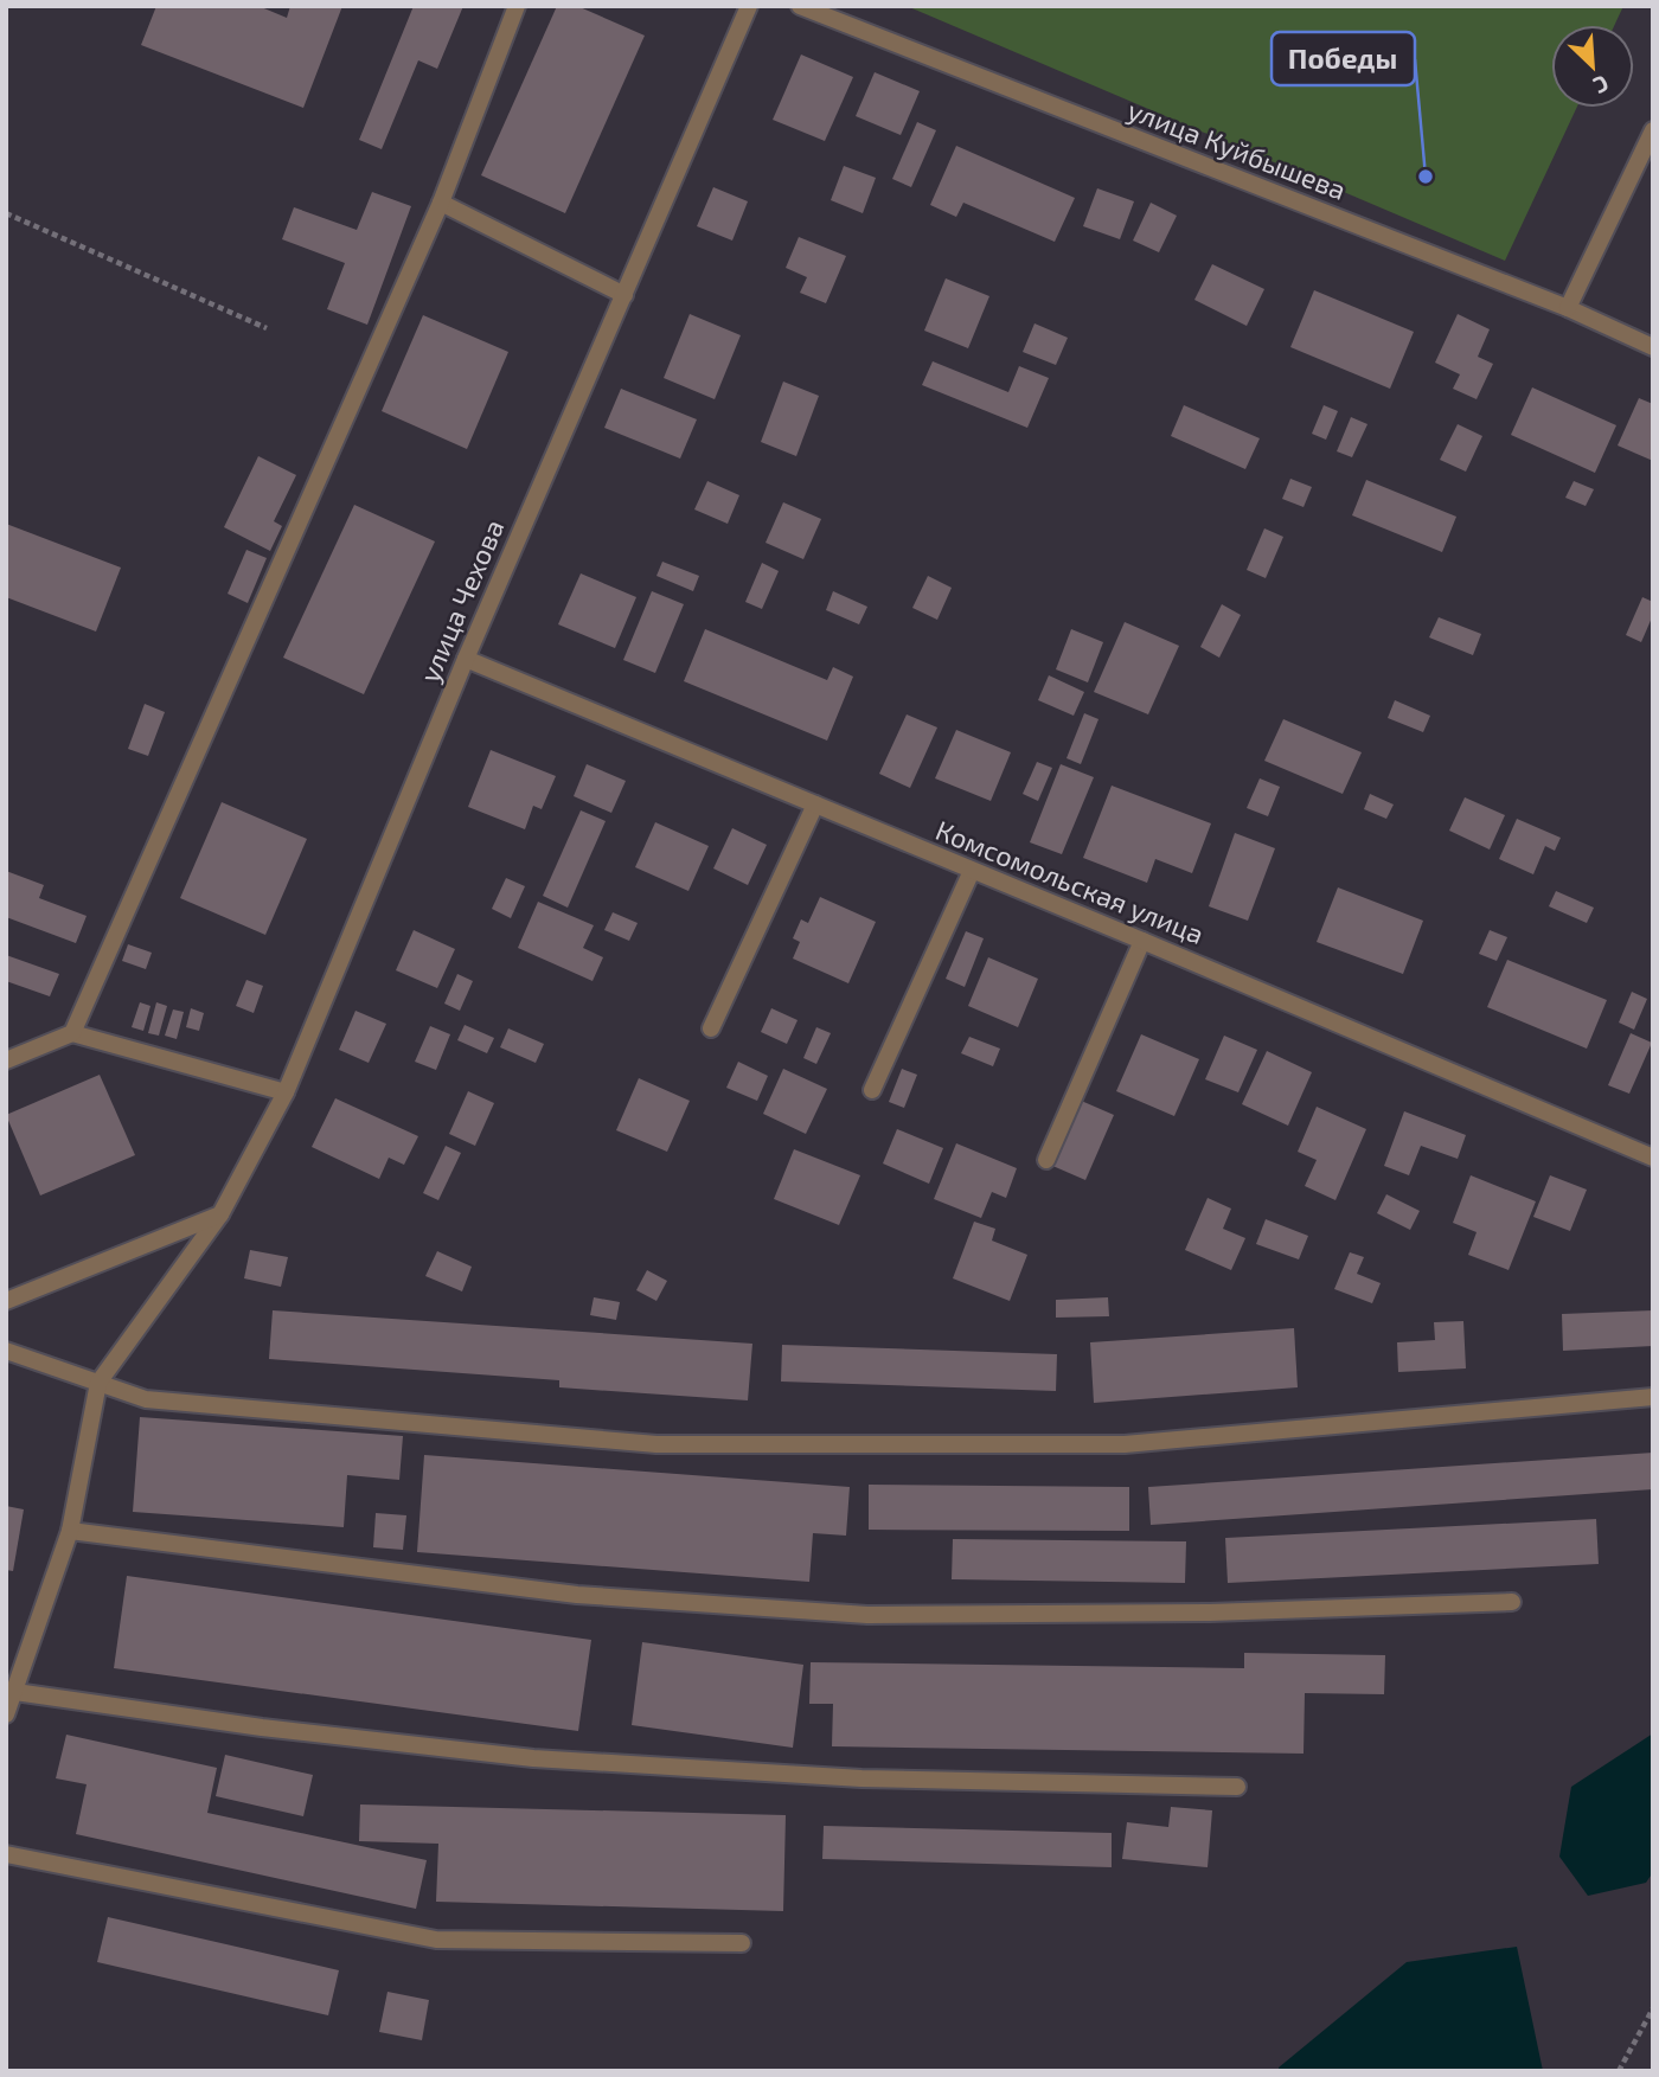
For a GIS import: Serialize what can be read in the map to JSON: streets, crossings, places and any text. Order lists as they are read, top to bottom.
{
  "streets": {
    "street": ["улица Куйбышева", "улица Чехова", "Комсомольская улица"]
  },
  "crossings": [
    ["улица Чехова", "Комсомольская улица"]
  ],
  "places": ["Победы"],
  "north": "bottom right"
}
